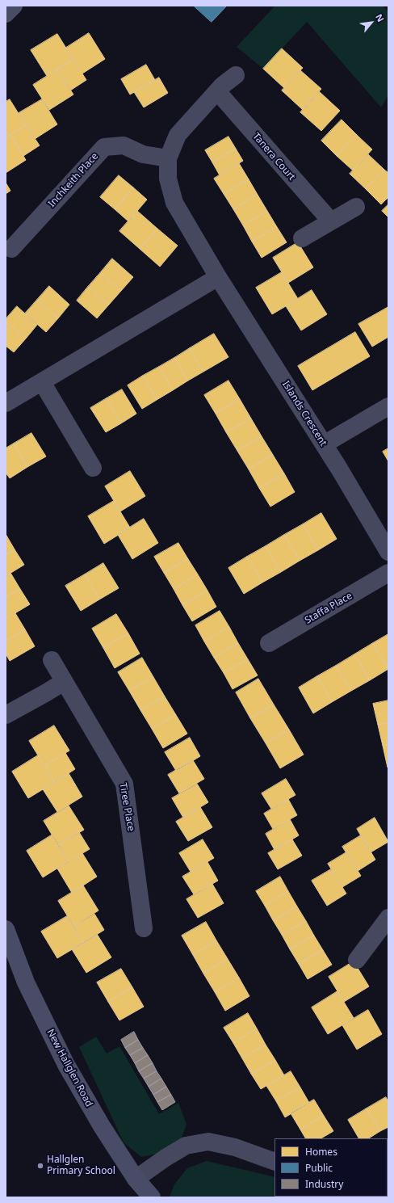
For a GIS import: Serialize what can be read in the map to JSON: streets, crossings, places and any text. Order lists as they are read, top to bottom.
{
  "streets": {
    "street": [
      "Tanera Court",
      "Inchkeith Place",
      "Islands Crescent",
      "Staffa Place",
      "Tiree Place",
      "New Hallglen Road"
    ]
  },
  "crossings": [
    ["Tanera Court", "Islands Crescent"],
    ["Inchkeith Place", "Islands Crescent"]
  ],
  "places": ["Hallglen Primary School"],
  "legend": ["Homes", "Public", "Industry"],
  "north": "top right"
}
